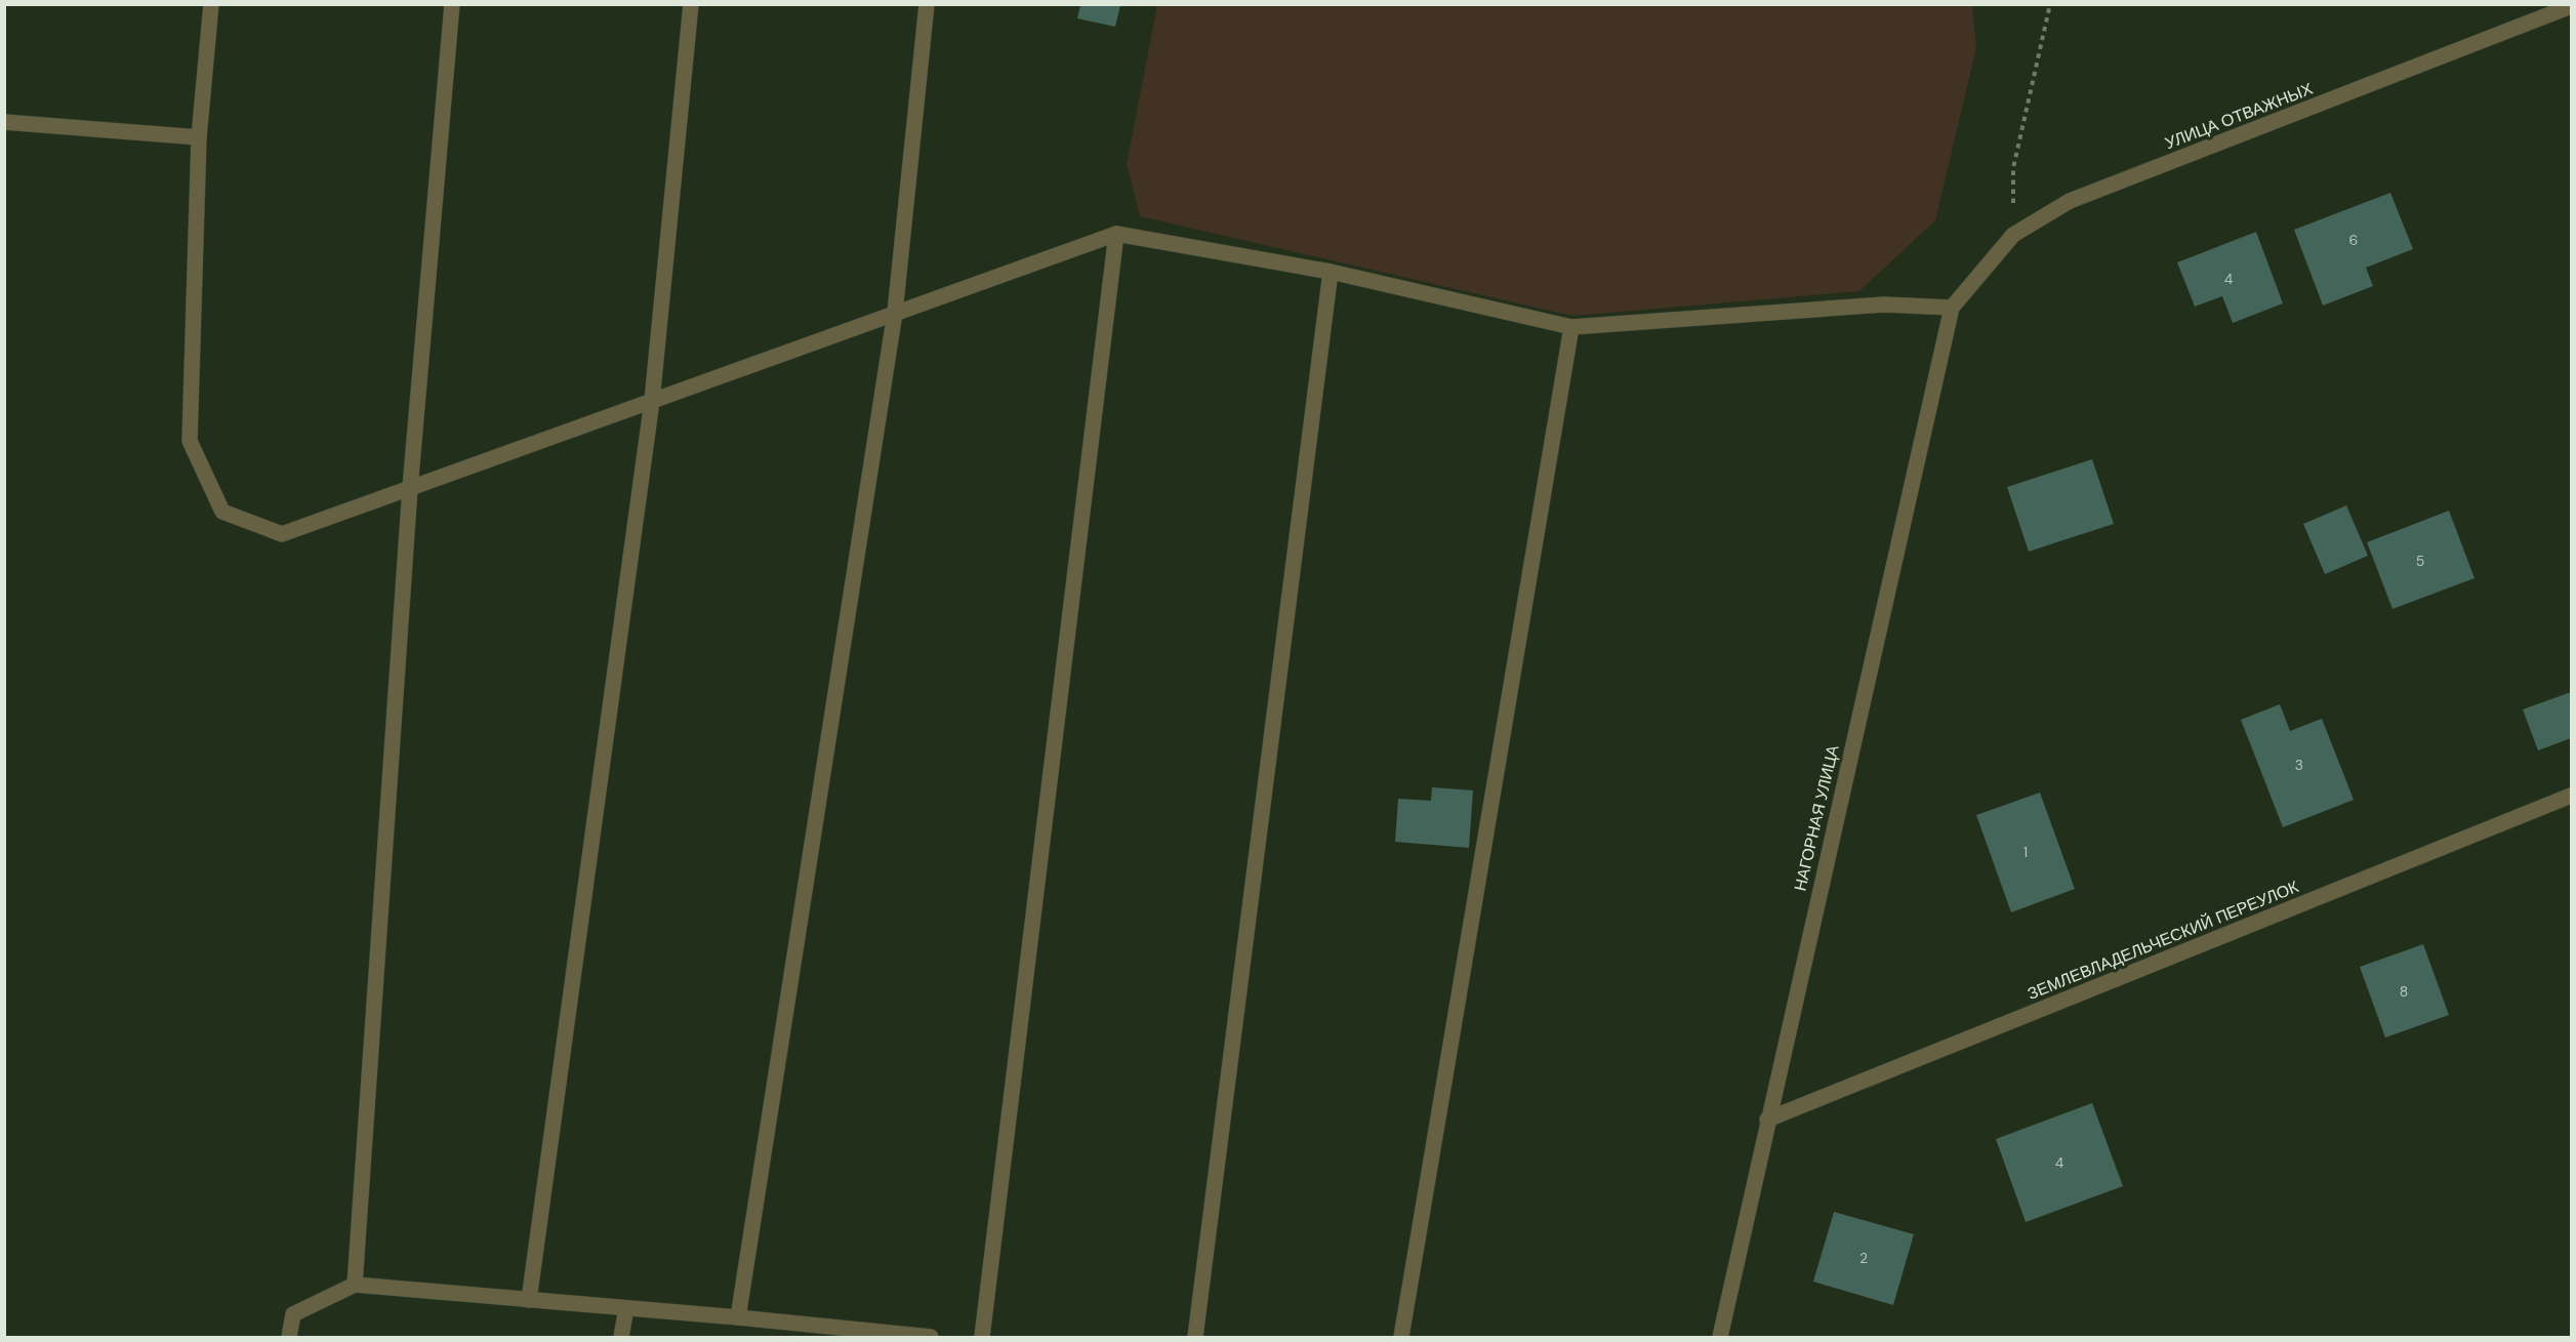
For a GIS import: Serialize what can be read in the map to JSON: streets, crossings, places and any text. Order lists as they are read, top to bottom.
{
  "streets": {
    "street": ["УЛИЦА ОТВАЖНЫХ", "НАГОРНАЯ УЛИЦА", "ЗЕМЛЕВЛАДЕЛЬЧЕСКИЙ ПЕРЕУЛОК"]
  },
  "crossings": [
    ["УЛИЦА ОТВАЖНЫХ", "НАГОРНАЯ УЛИЦА"],
    ["НАГОРНАЯ УЛИЦА", "ЗЕМЛЕВЛАДЕЛЬЧЕСКИЙ ПЕРЕУЛОК"]
  ],
  "house_numbers": [
    "6",
    "4",
    "5",
    "3",
    "1",
    "8",
    "4",
    "2"
  ]
}
